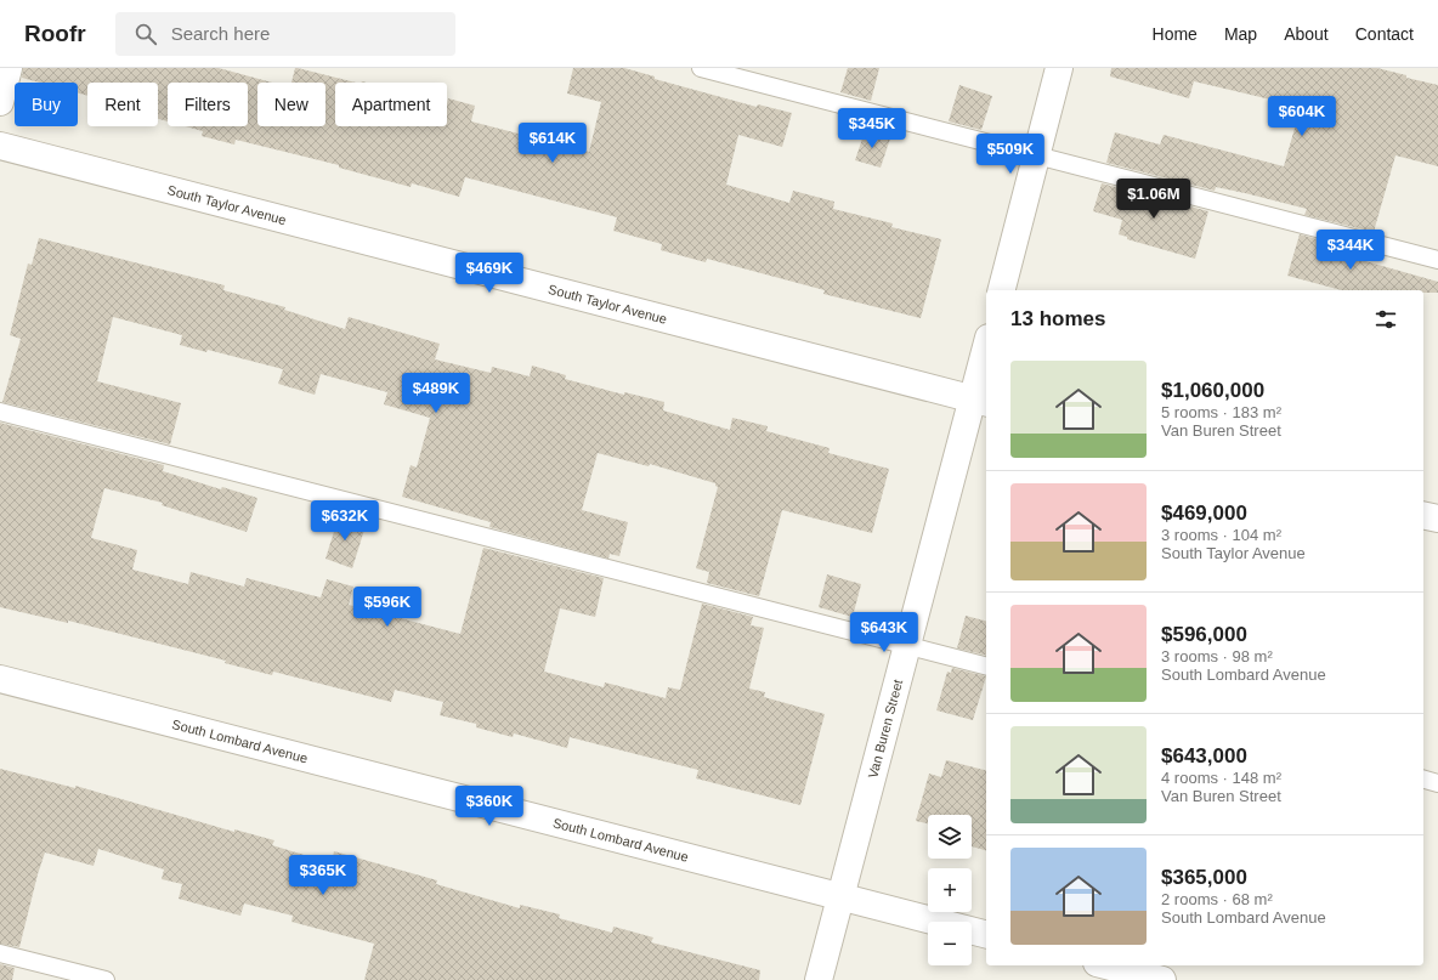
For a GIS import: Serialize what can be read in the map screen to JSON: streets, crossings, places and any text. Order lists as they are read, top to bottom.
{
  "streets": {
    "street": ["South Taylor Avenue", "Van Buren Street", "South Lombard Avenue"]
  },
  "crossings": [
    ["South Taylor Avenue", "Van Buren Street"],
    ["Van Buren Street", "South Lombard Avenue"]
  ],
  "page": {
    "header": "Roofr",
    "search": "Search here",
    "nav": [
      "Home",
      "Map",
      "About",
      "Contact"
    ],
    "chip": [
      "Buy",
      "Rent",
      "Filters",
      "New",
      "Apartment"
    ],
    "price": [
      "$604K",
      "$345K",
      "$614K",
      "$509K",
      "$1.06M",
      "$344K",
      "$469K",
      "$489K",
      "$632K",
      "$596K",
      "$643K",
      "$360K",
      "$365K"
    ],
    "heading": "13 homes",
    "list": [
      {
        "name": "$1,060,000",
        "note": "5 rooms · 183 m² · Van Buren Street"
      },
      {
        "name": "$469,000",
        "note": "3 rooms · 104 m² · South Taylor Avenue"
      },
      {
        "name": "$596,000",
        "note": "3 rooms · 98 m² · South Lombard Avenue"
      },
      {
        "name": "$643,000",
        "note": "4 rooms · 148 m² · Van Buren Street"
      },
      {
        "name": "$365,000",
        "note": "2 rooms · 68 m² · South Lombard Avenue"
      }
    ],
    "map_buttons": ["+", "−"]
  }
}
